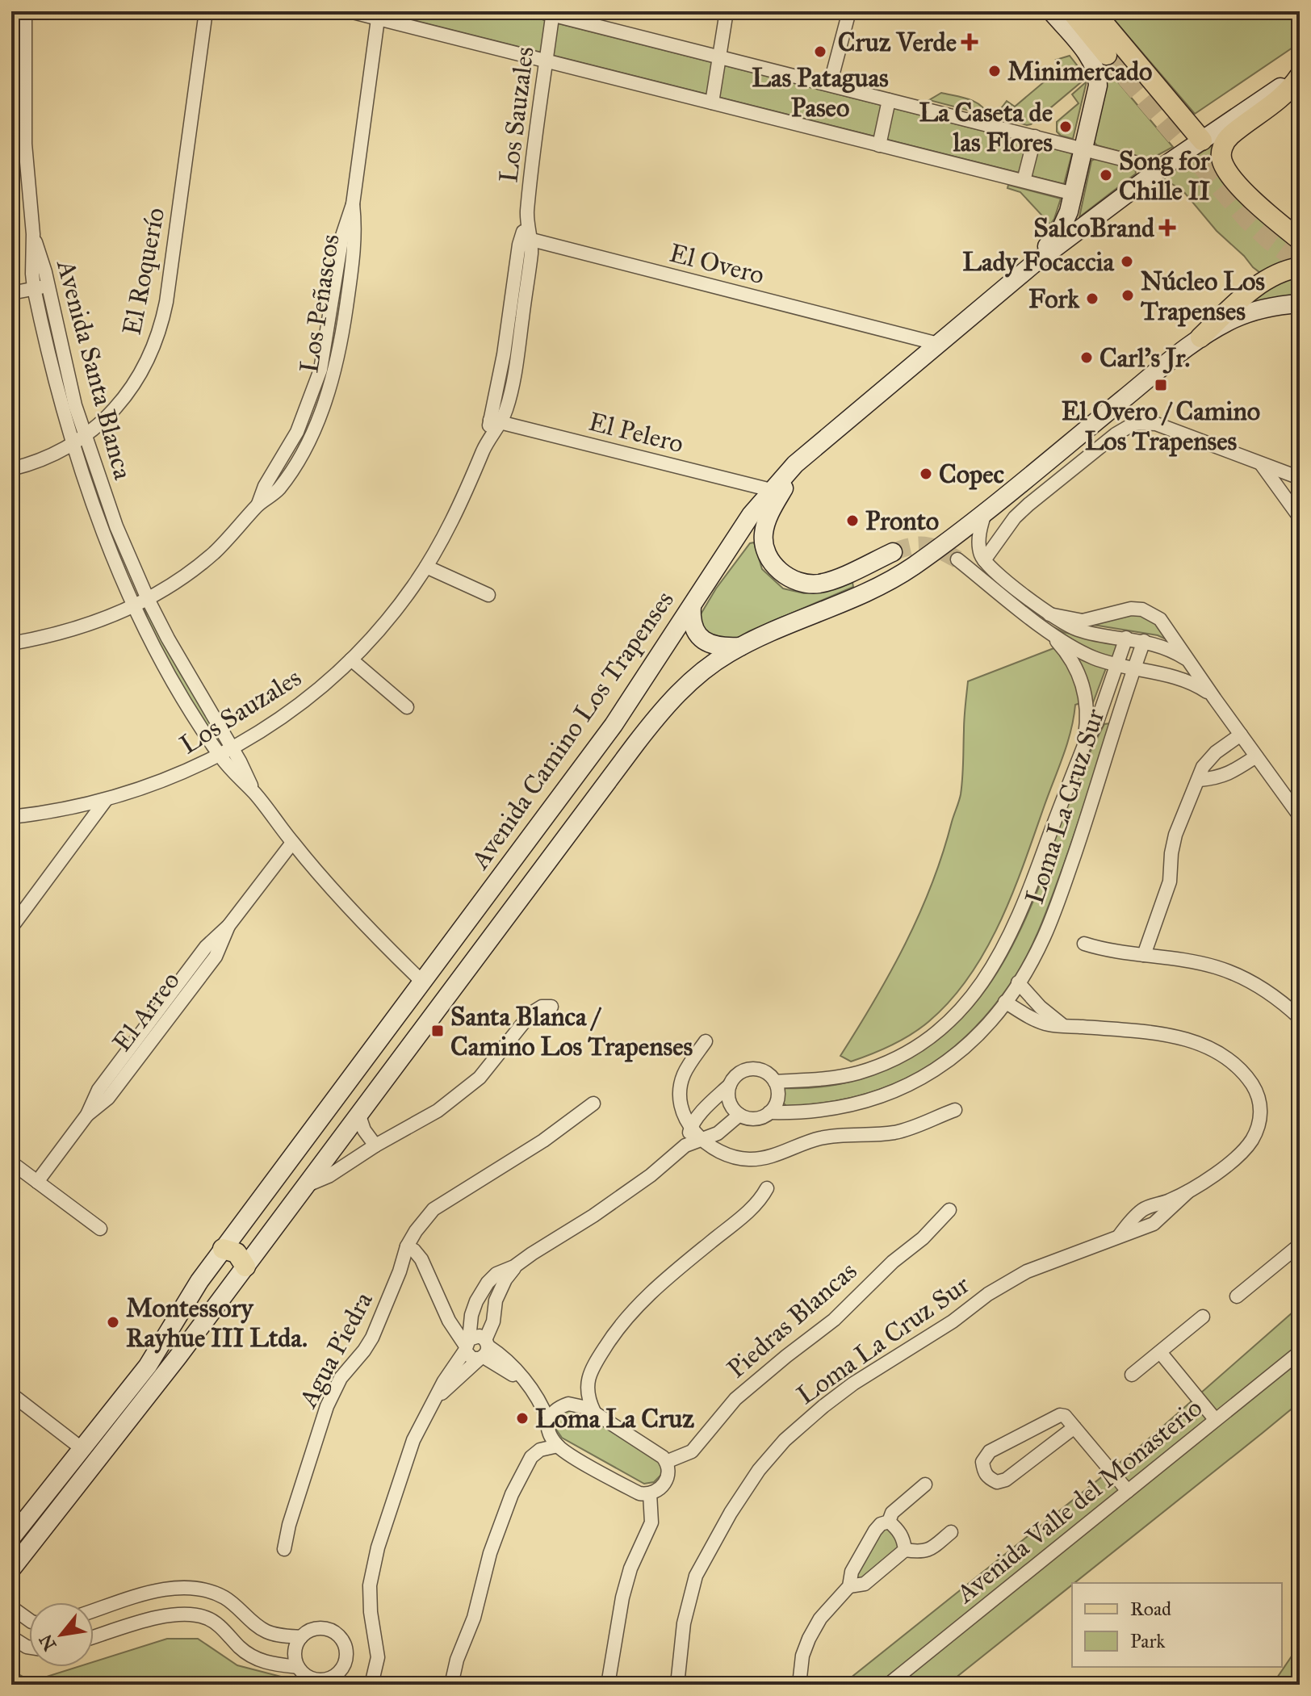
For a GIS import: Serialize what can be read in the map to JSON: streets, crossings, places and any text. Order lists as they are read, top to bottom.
{
  "streets": {
    "main road": ["Avenida Camino Los Trapenses"],
    "street": [
      "Los Sauzales",
      "El Overo",
      "El Roquerío",
      "Los Peñascos",
      "Avenida Santa Blanca",
      "El Pelero",
      "Loma La Cruz Sur",
      "El Arreo",
      "Piedras Blancas",
      "Agua Piedra",
      "Avenida Valle del Monasterio"
    ]
  },
  "crossings": [
    ["Los Sauzales", "El Overo"],
    ["Los Sauzales", "Avenida Santa Blanca"],
    ["Los Sauzales", "El Pelero"],
    ["El Overo", "Avenida Camino Los Trapenses"],
    ["El Roquerío", "Avenida Santa Blanca"],
    ["Los Peñascos", "Avenida Santa Blanca"],
    ["Avenida Santa Blanca", "Avenida Camino Los Trapenses"],
    ["Avenida Santa Blanca", "El Arreo"],
    ["El Pelero", "Avenida Camino Los Trapenses"]
  ],
  "places": {
    "health": ["Cruz Verde", "SalcoBrand"],
    "other": [
      "Las Pataguas Paseo",
      "Minimercado",
      "La Caseta de las Flores",
      "Song for Chille II",
      "Lady Focaccia",
      "Núcleo Los Trapenses",
      "Fork",
      "Carl's Jr.",
      "Copec",
      "Pronto",
      "Montessory Rayhue III Ltda.",
      "Loma La Cruz"
    ],
    "transit": ["El Overo / Camino Los Trapenses", "Santa Blanca / Camino Los Trapenses"]
  },
  "legend": ["Road", "Park"],
  "north": "bottom left"
}
